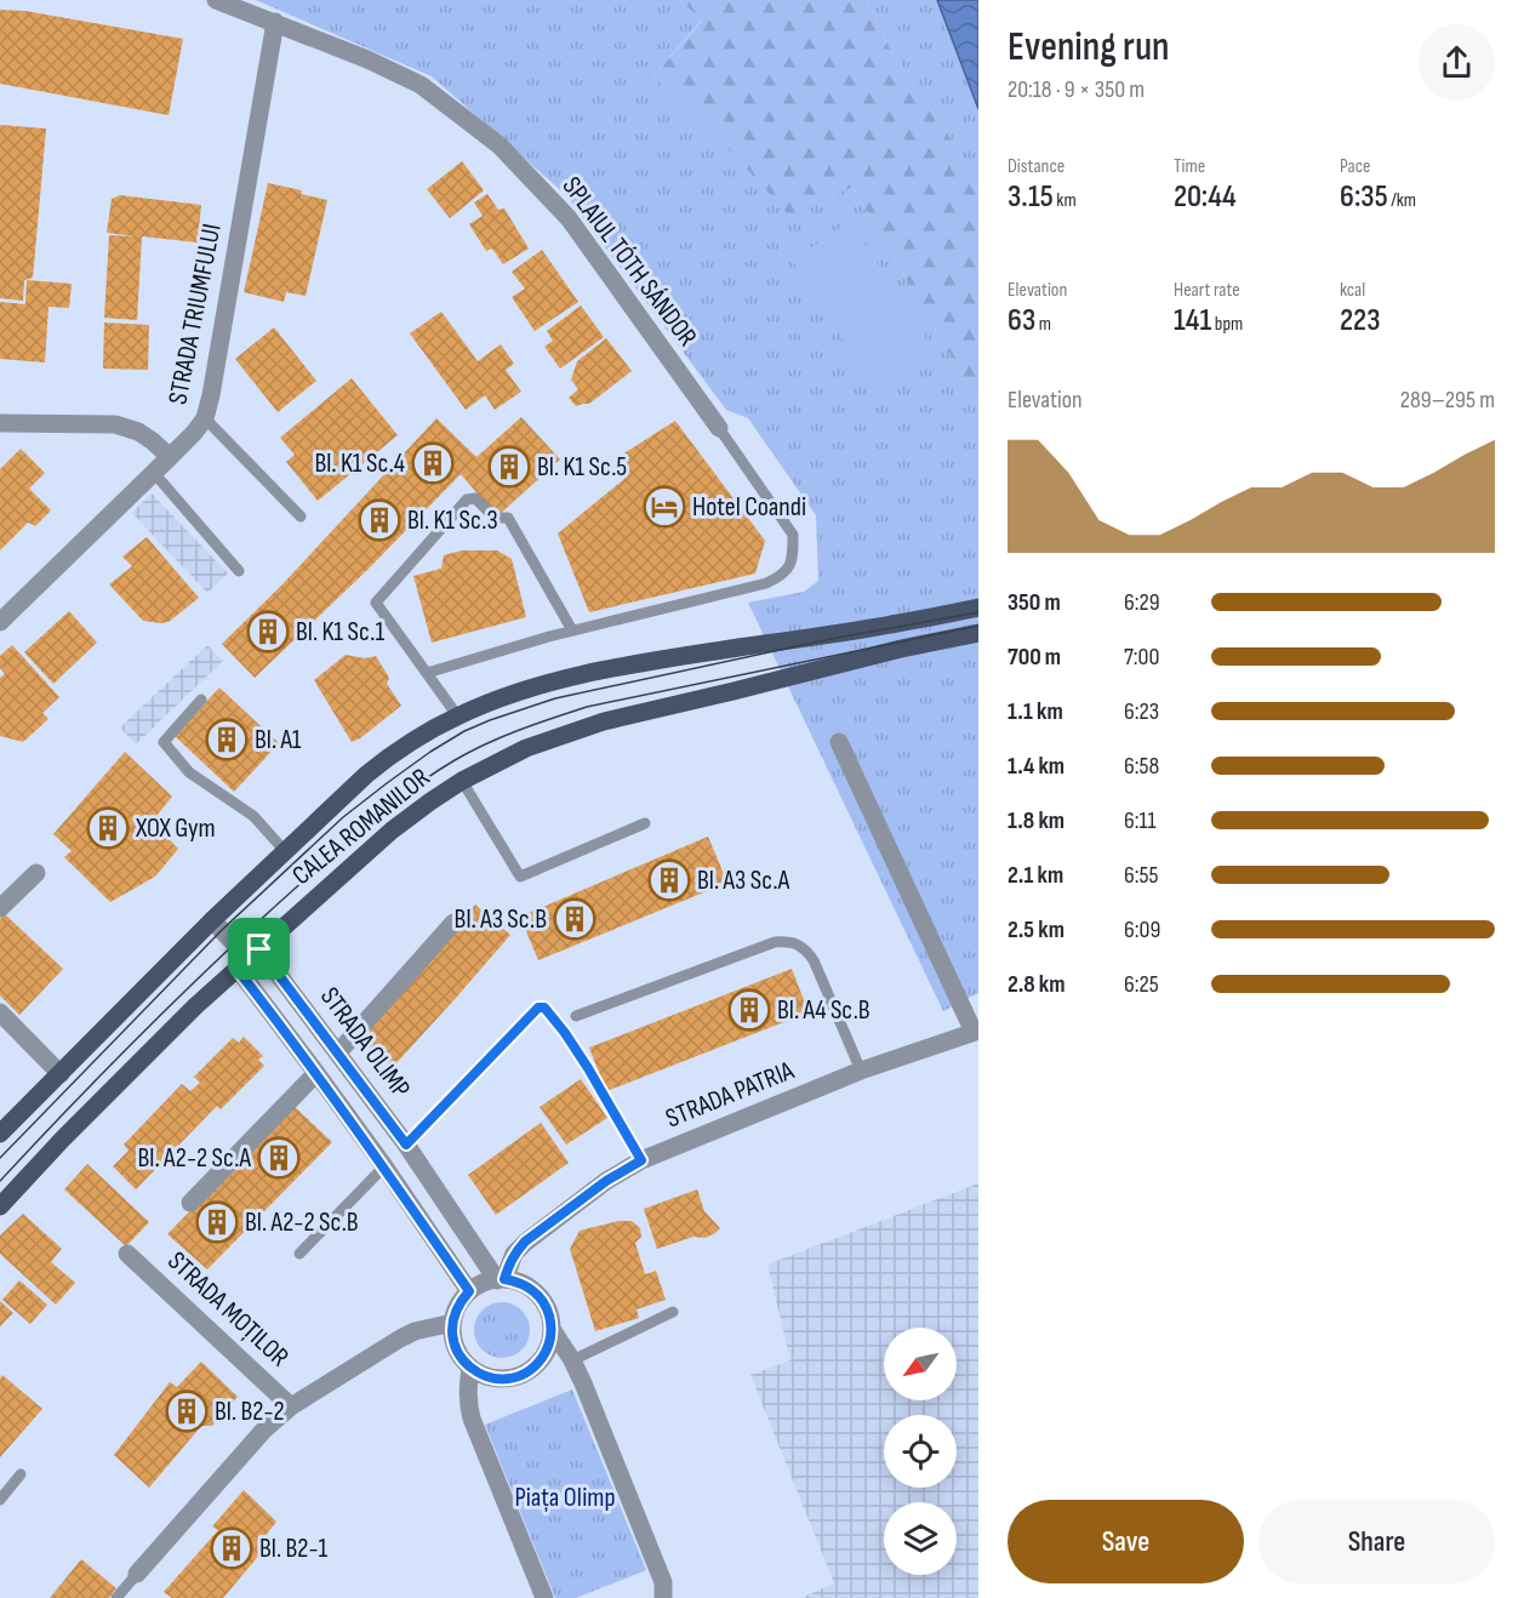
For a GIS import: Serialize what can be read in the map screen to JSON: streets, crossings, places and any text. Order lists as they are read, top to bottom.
{
  "streets": {
    "main road": ["CALEA ROMANILOR"],
    "street": [
      "SPLAIUL TÓTH SÁNDOR",
      "STRADA TRIUMFULUI",
      "STRADA OLIMP",
      "STRADA PATRIA",
      "STRADA MOȚILOR"
    ]
  },
  "crossings": [
    ["SPLAIUL TÓTH SÁNDOR", "STRADA TRIUMFULUI"],
    ["CALEA ROMANILOR", "STRADA OLIMP"],
    ["STRADA OLIMP", "STRADA PATRIA"]
  ],
  "parks": ["Piața Olimp"],
  "places": {
    "building": [
      "Bl. K1 Sc.4",
      "Bl. K1 Sc.5",
      "Bl. K1 Sc.3",
      "Bl. K1 Sc.1",
      "Bl. A1",
      "XOX Gym",
      "Bl. A3 Sc.A",
      "Bl. A3 Sc.B",
      "Bl. A4 Sc.B",
      "Bl. A2-2 Sc.A",
      "Bl. A2-2 Sc.B",
      "Bl. B2-2",
      "Bl. B2-1"
    ],
    "hotel": ["Hotel Coandi"]
  },
  "north": "bottom left",
  "page": {
    "heading": ["Evening run", "20:18 · 9 × 350 m"],
    "stats": [
      ["Distance", "3.15 km"],
      ["Time", "20:44"],
      ["Pace", "6:35 /km"],
      ["Elevation", "63 m"],
      ["Heart rate", "141 bpm"],
      ["kcal", "223"]
    ],
    "chart": ["Elevation", "289–295 m"],
    "list": [
      {
        "name": "350 m",
        "note": "6:29"
      },
      {
        "name": "700 m",
        "note": "7:00"
      },
      {
        "name": "1.1 km",
        "note": "6:23"
      },
      {
        "name": "1.4 km",
        "note": "6:58"
      },
      {
        "name": "1.8 km",
        "note": "6:11"
      },
      {
        "name": "2.1 km",
        "note": "6:55"
      },
      {
        "name": "2.5 km",
        "note": "6:09"
      },
      {
        "name": "2.8 km",
        "note": "6:25"
      }
    ],
    "buttons": ["Save", "Share"]
  }
}
